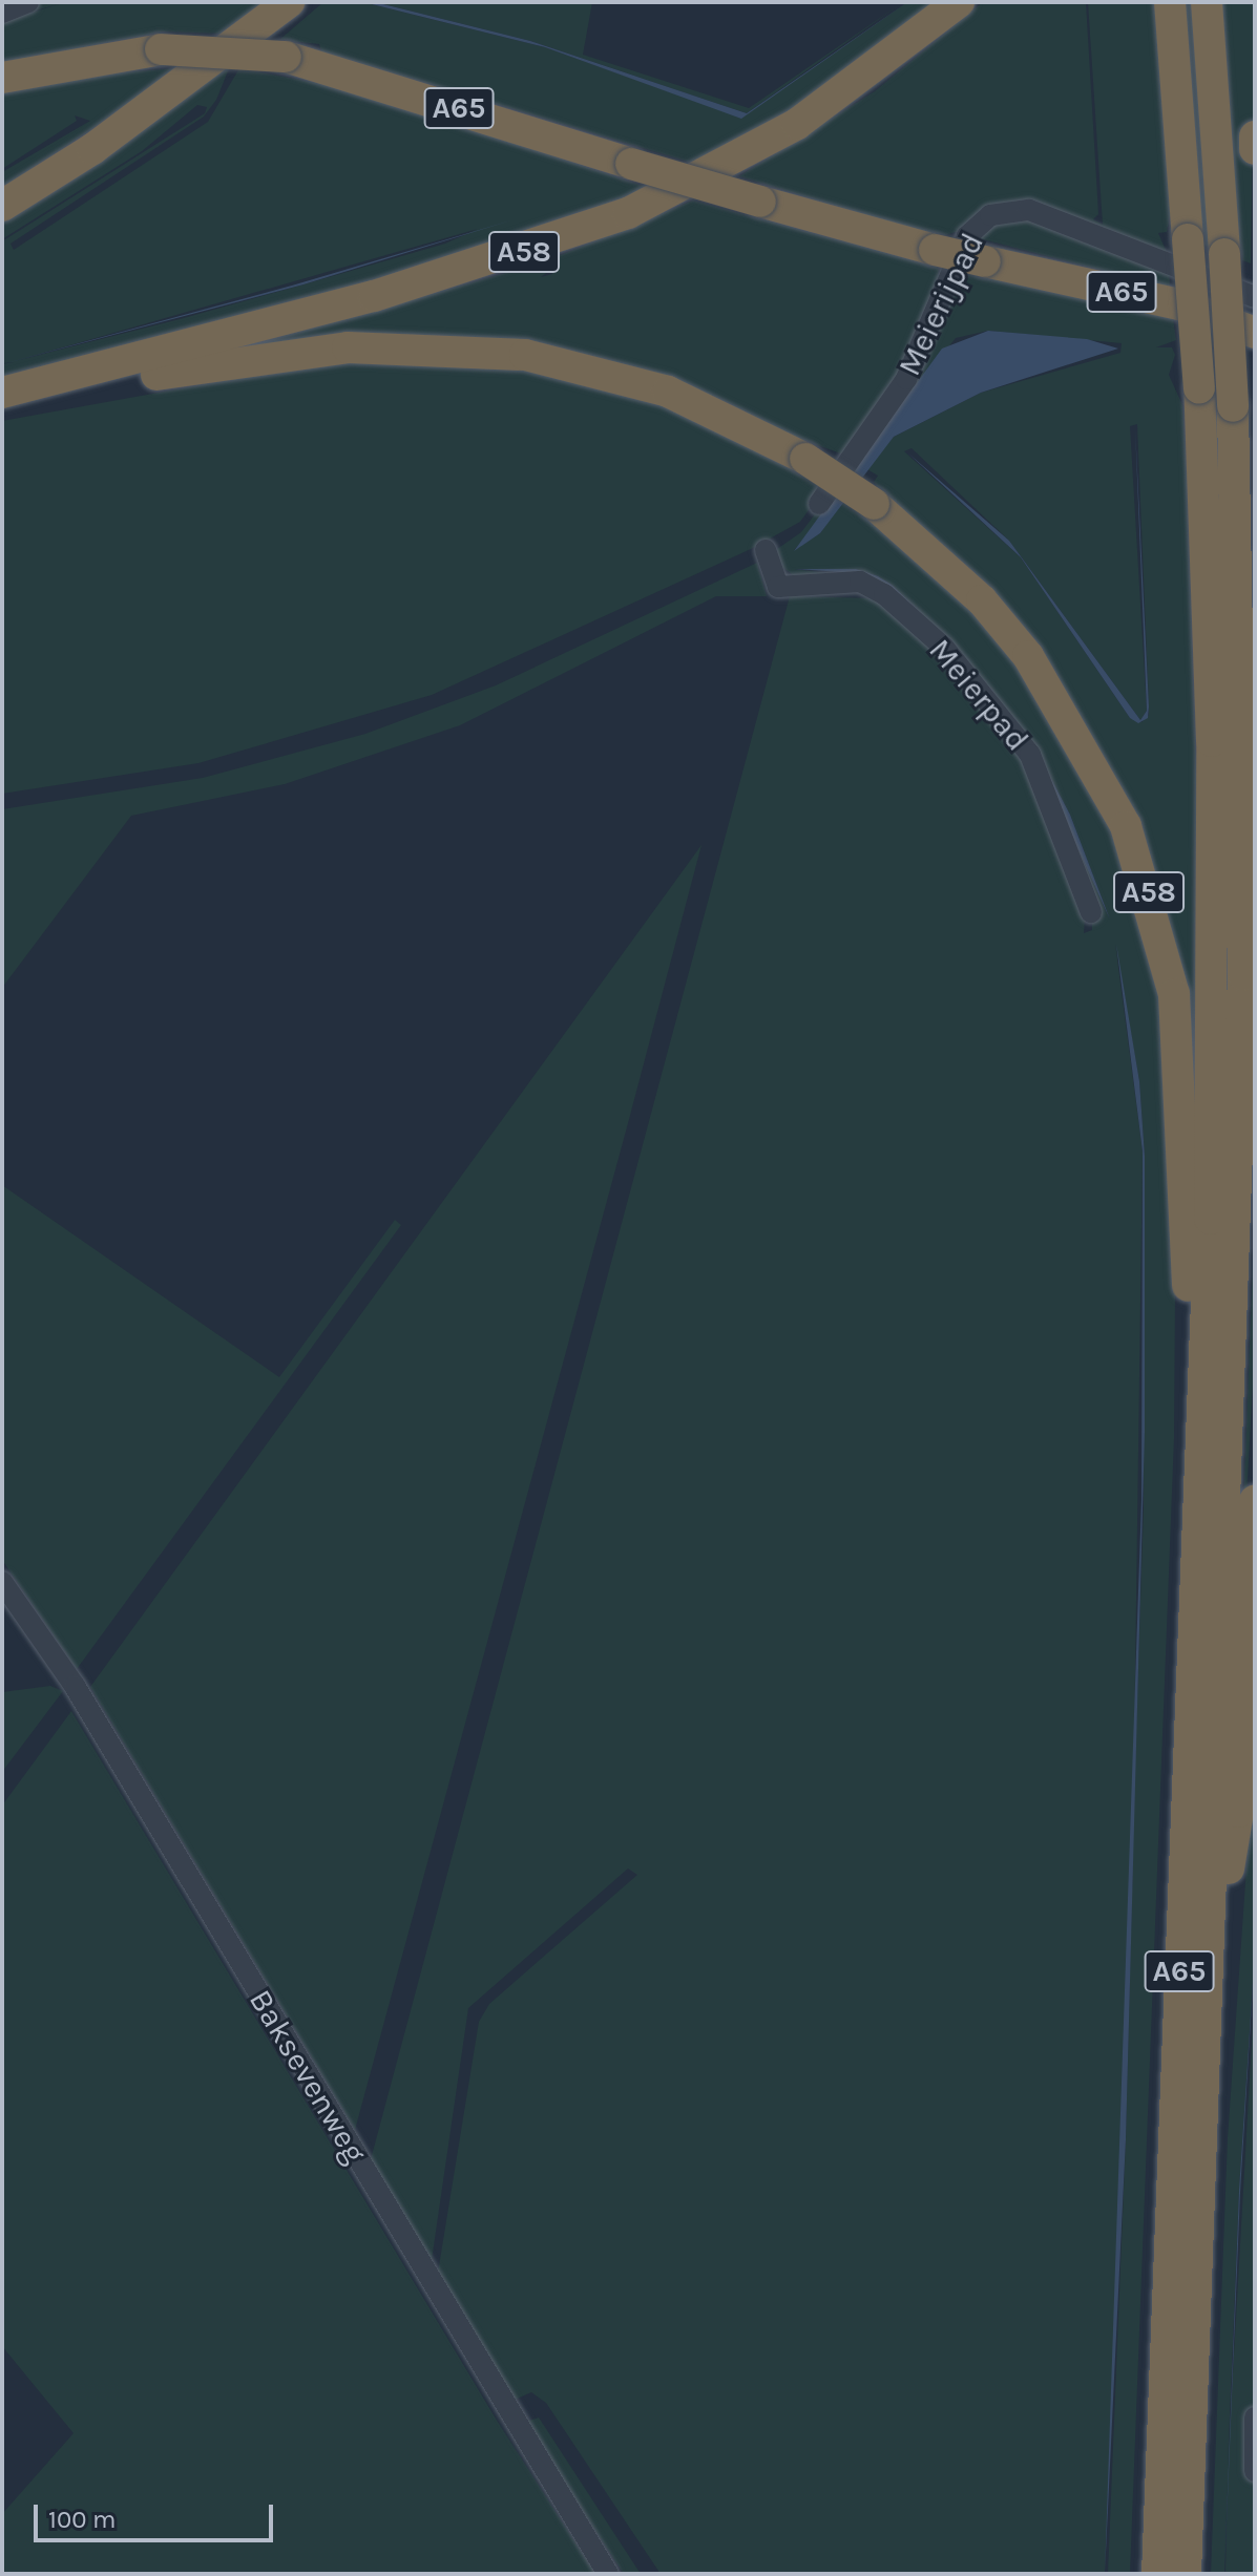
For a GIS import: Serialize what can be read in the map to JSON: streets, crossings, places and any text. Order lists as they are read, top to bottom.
{
  "streets": {
    "highway": ["A65", "A58"],
    "street": ["Meierijpad", "Meierpad", "Baksevenweg"]
  },
  "crossings": [
    ["A65", "A58"]
  ],
  "scale_bar": "100 m"
}
